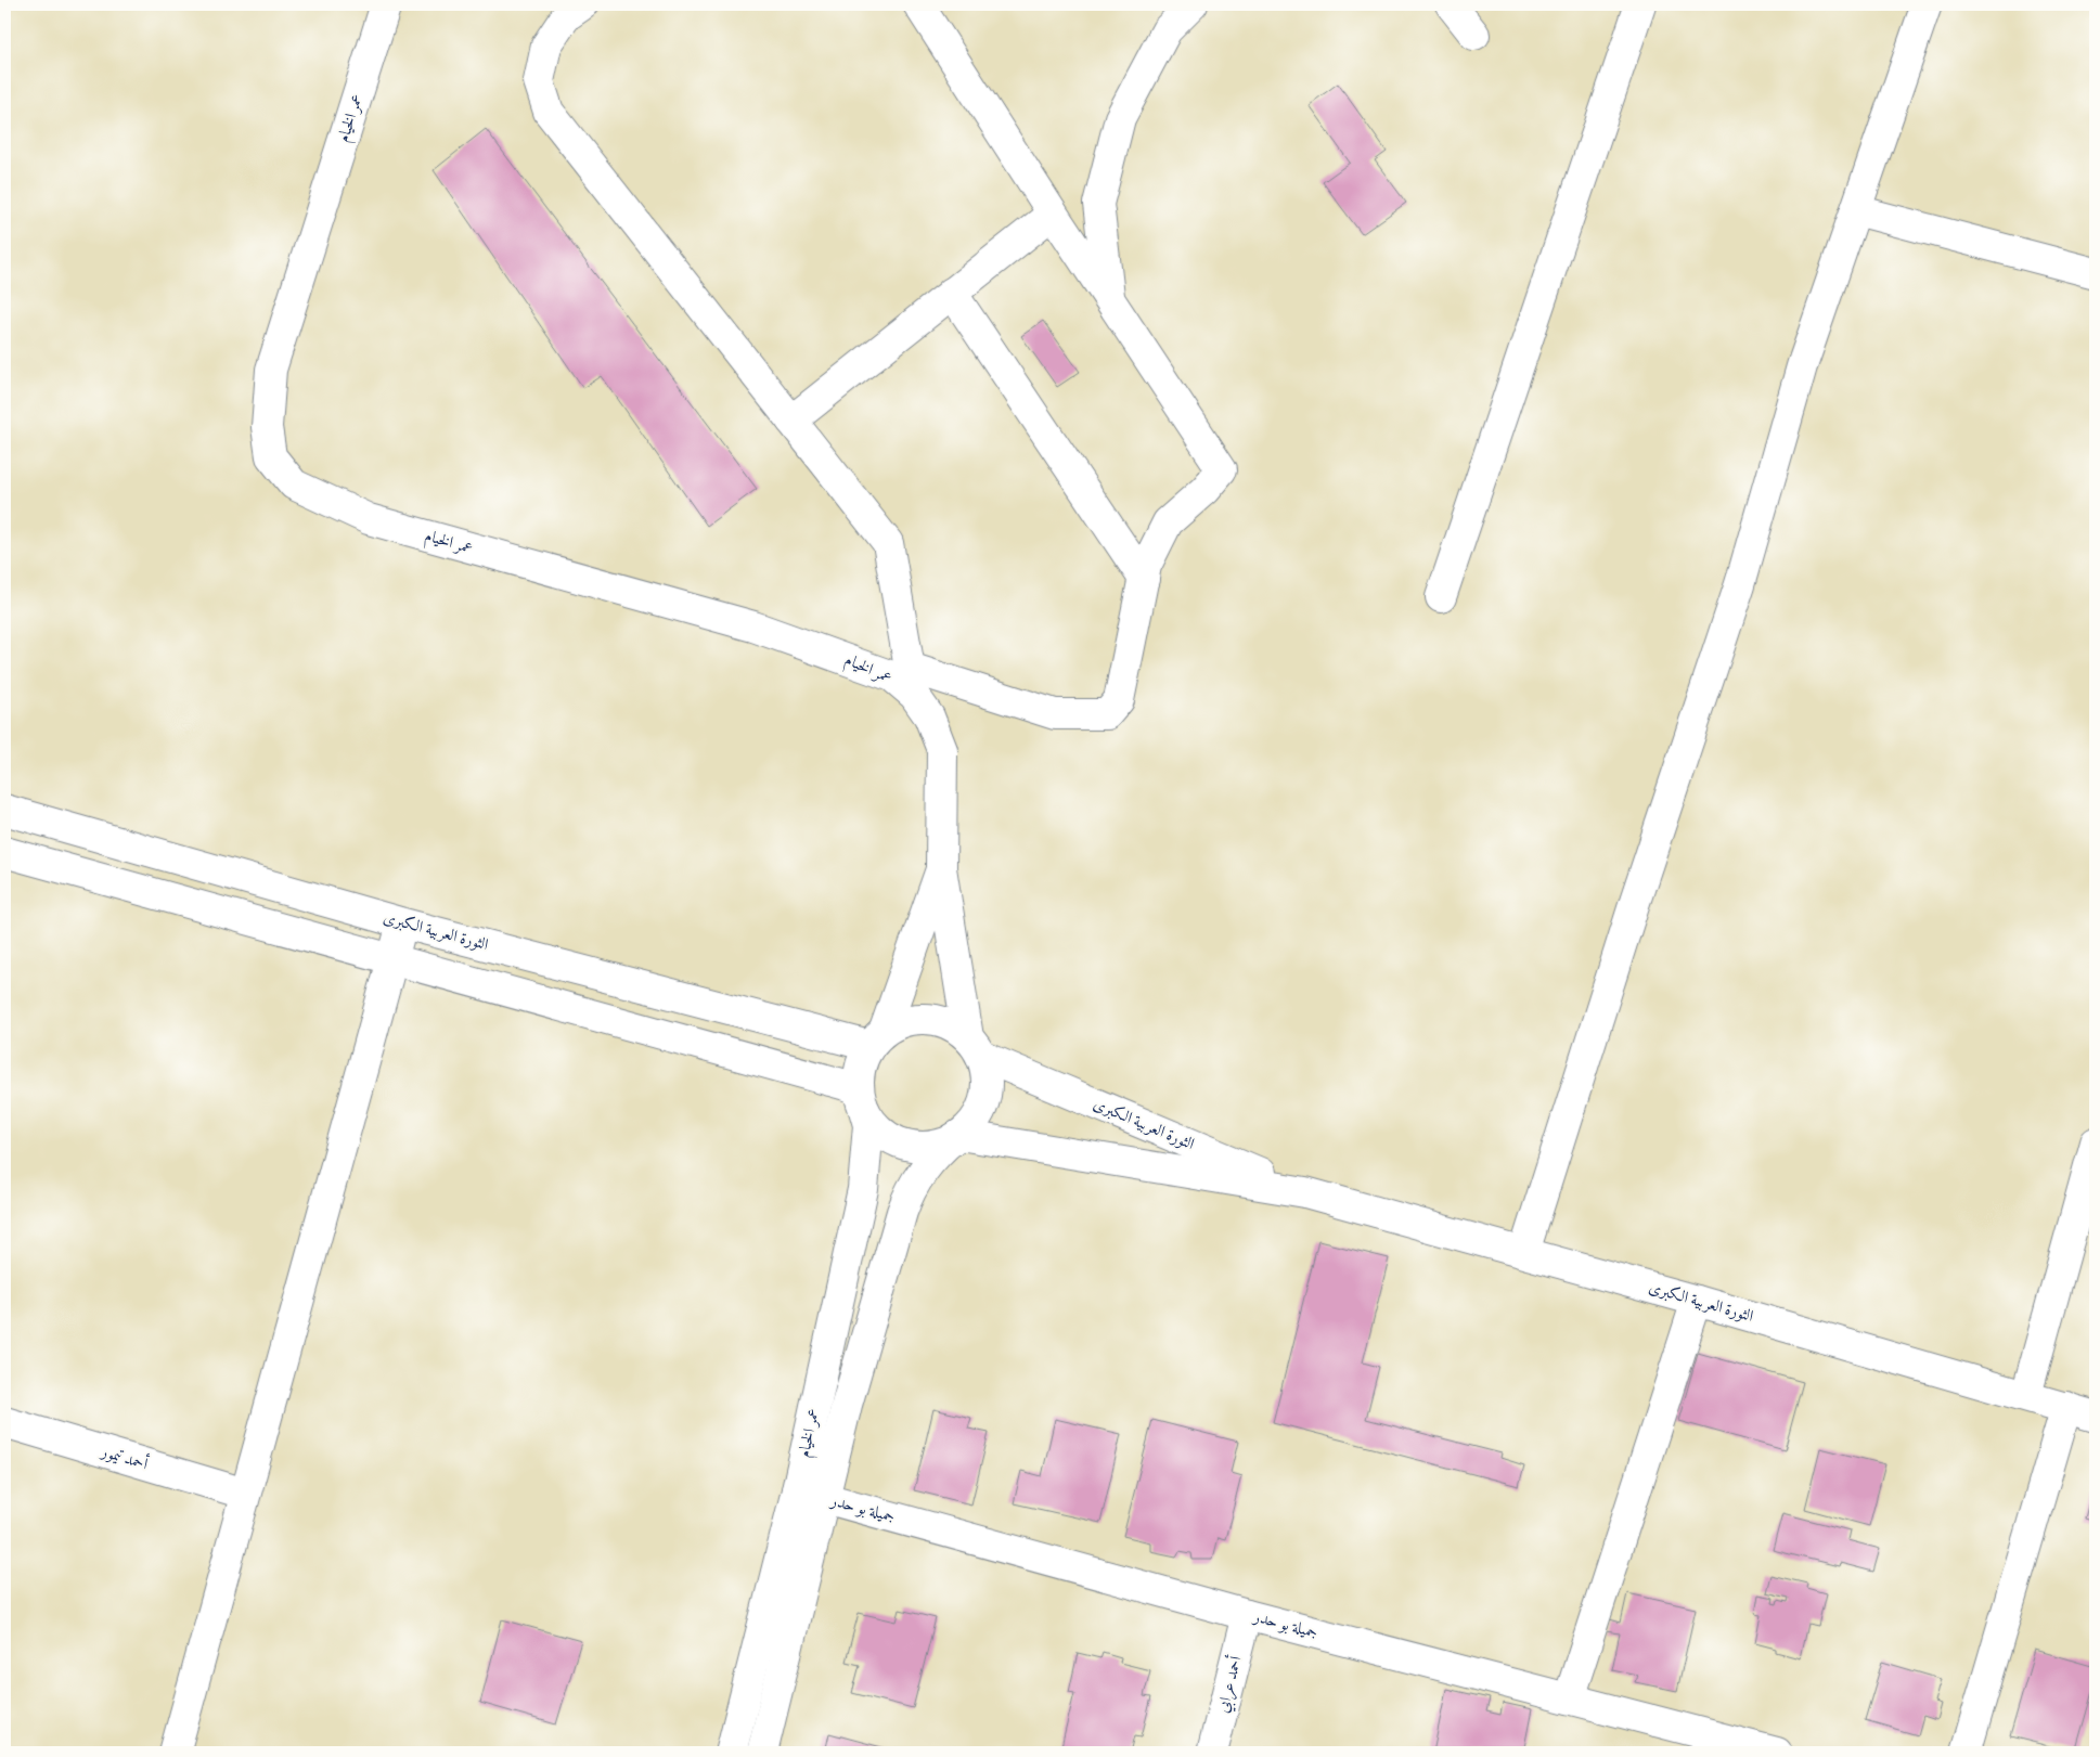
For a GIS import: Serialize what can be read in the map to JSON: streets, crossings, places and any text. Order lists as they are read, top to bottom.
{
  "streets": {
    "street": [
      "عمر الخيام",
      "الثورة العربية الكبرى",
      "أحمد تيمور",
      "جميلة بو حدر",
      "أحمد عرابي"
    ]
  },
  "crossings": [
    ["عمر الخيام", "الثورة العربية الكبرى"],
    ["عمر الخيام", "جميلة بو حدر"],
    ["جميلة بو حدر", "أحمد عرابي"]
  ]
}
